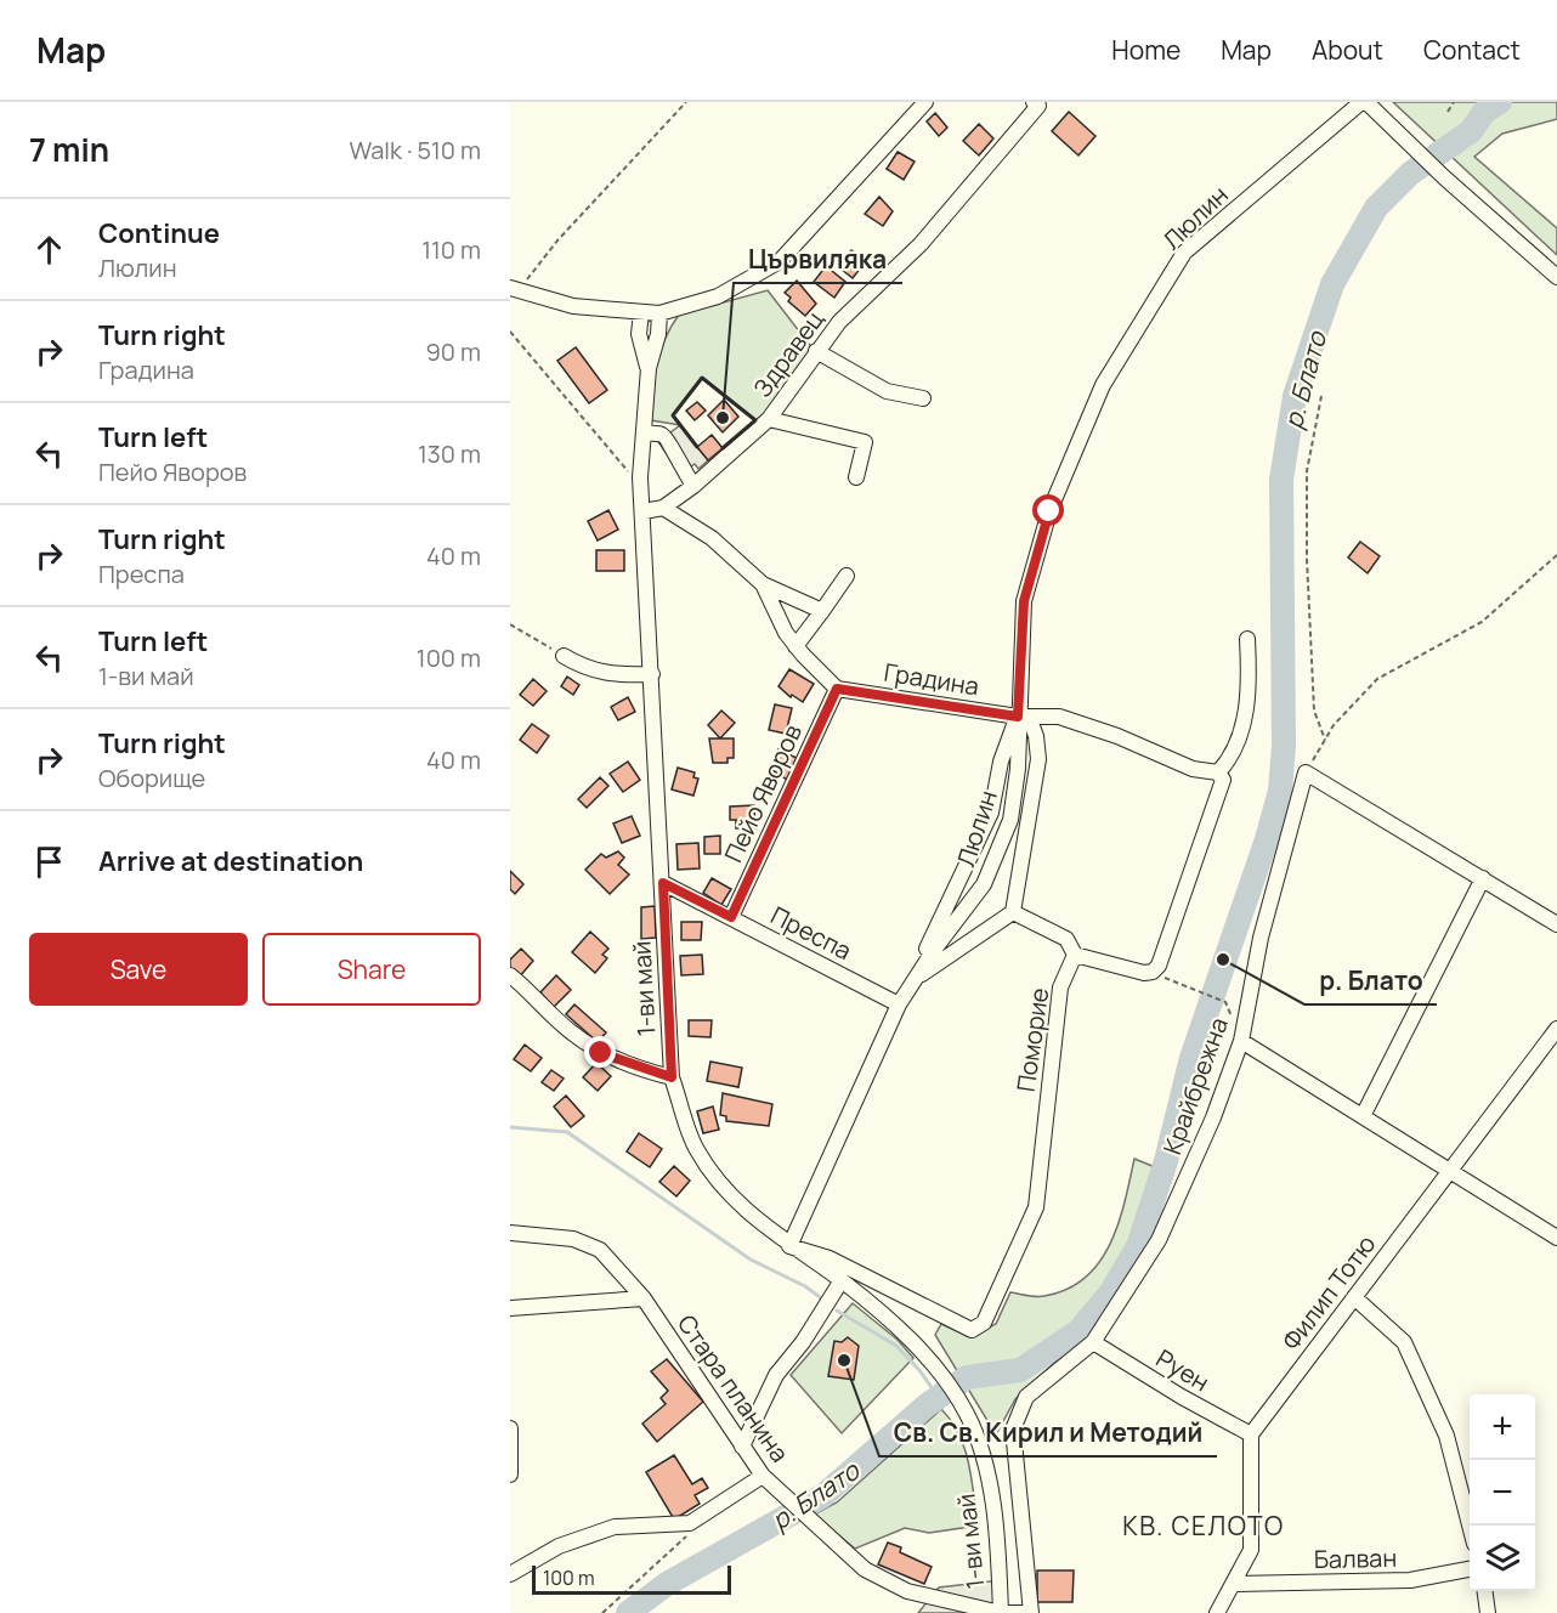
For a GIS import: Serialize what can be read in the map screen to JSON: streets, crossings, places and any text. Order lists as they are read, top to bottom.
{
  "streets": {
    "street": [
      "Люлин",
      "Здравец",
      "Градина",
      "Пейо Яворов",
      "Преспа",
      "1-ви май",
      "Поморие",
      "Крайбрежна",
      "Филип Тотю",
      "Руен",
      "Стара планина",
      "Балван"
    ]
  },
  "crossings": [
    ["Люлин", "Градина"],
    ["Люлин", "Преспа"],
    ["Люлин", "1-ви май"],
    ["Люлин", "Поморие"],
    ["Здравец", "1-ви май"],
    ["Градина", "Пейо Яворов"],
    ["Пейо Яворов", "Преспа"],
    ["Преспа", "1-ви май"],
    ["1-ви май", "Поморие"],
    ["1-ви май", "Стара планина"],
    ["Крайбрежна", "Руен"],
    ["Филип Тотю", "Руен"]
  ],
  "districts": ["КВ. СЕЛОТО"],
  "water": ["р. Блато"],
  "places": ["Цървиляка", "р. Блато", "Св. Св. Кирил и Методий"],
  "scale_bar": "100 m",
  "page": {
    "header": "Map",
    "nav": [
      "Home",
      "Map",
      "About",
      "Contact"
    ],
    "heading": ["7 min", "Walk · 510 m"],
    "list": [
      ["Continue", "Люлин", "110 m"],
      ["Turn right", "Градина", "90 m"],
      ["Turn left", "Пейо Яворов", "130 m"],
      ["Turn right", "Преспа", "40 m"],
      ["Turn left", "1-ви май", "100 m"],
      ["Turn right", "Оборище", "40 m"],
      "Arrive at destination"
    ],
    "buttons": ["Save", "Share"],
    "map_buttons": ["+", "−"],
    "scale": "100 m"
  }
}
